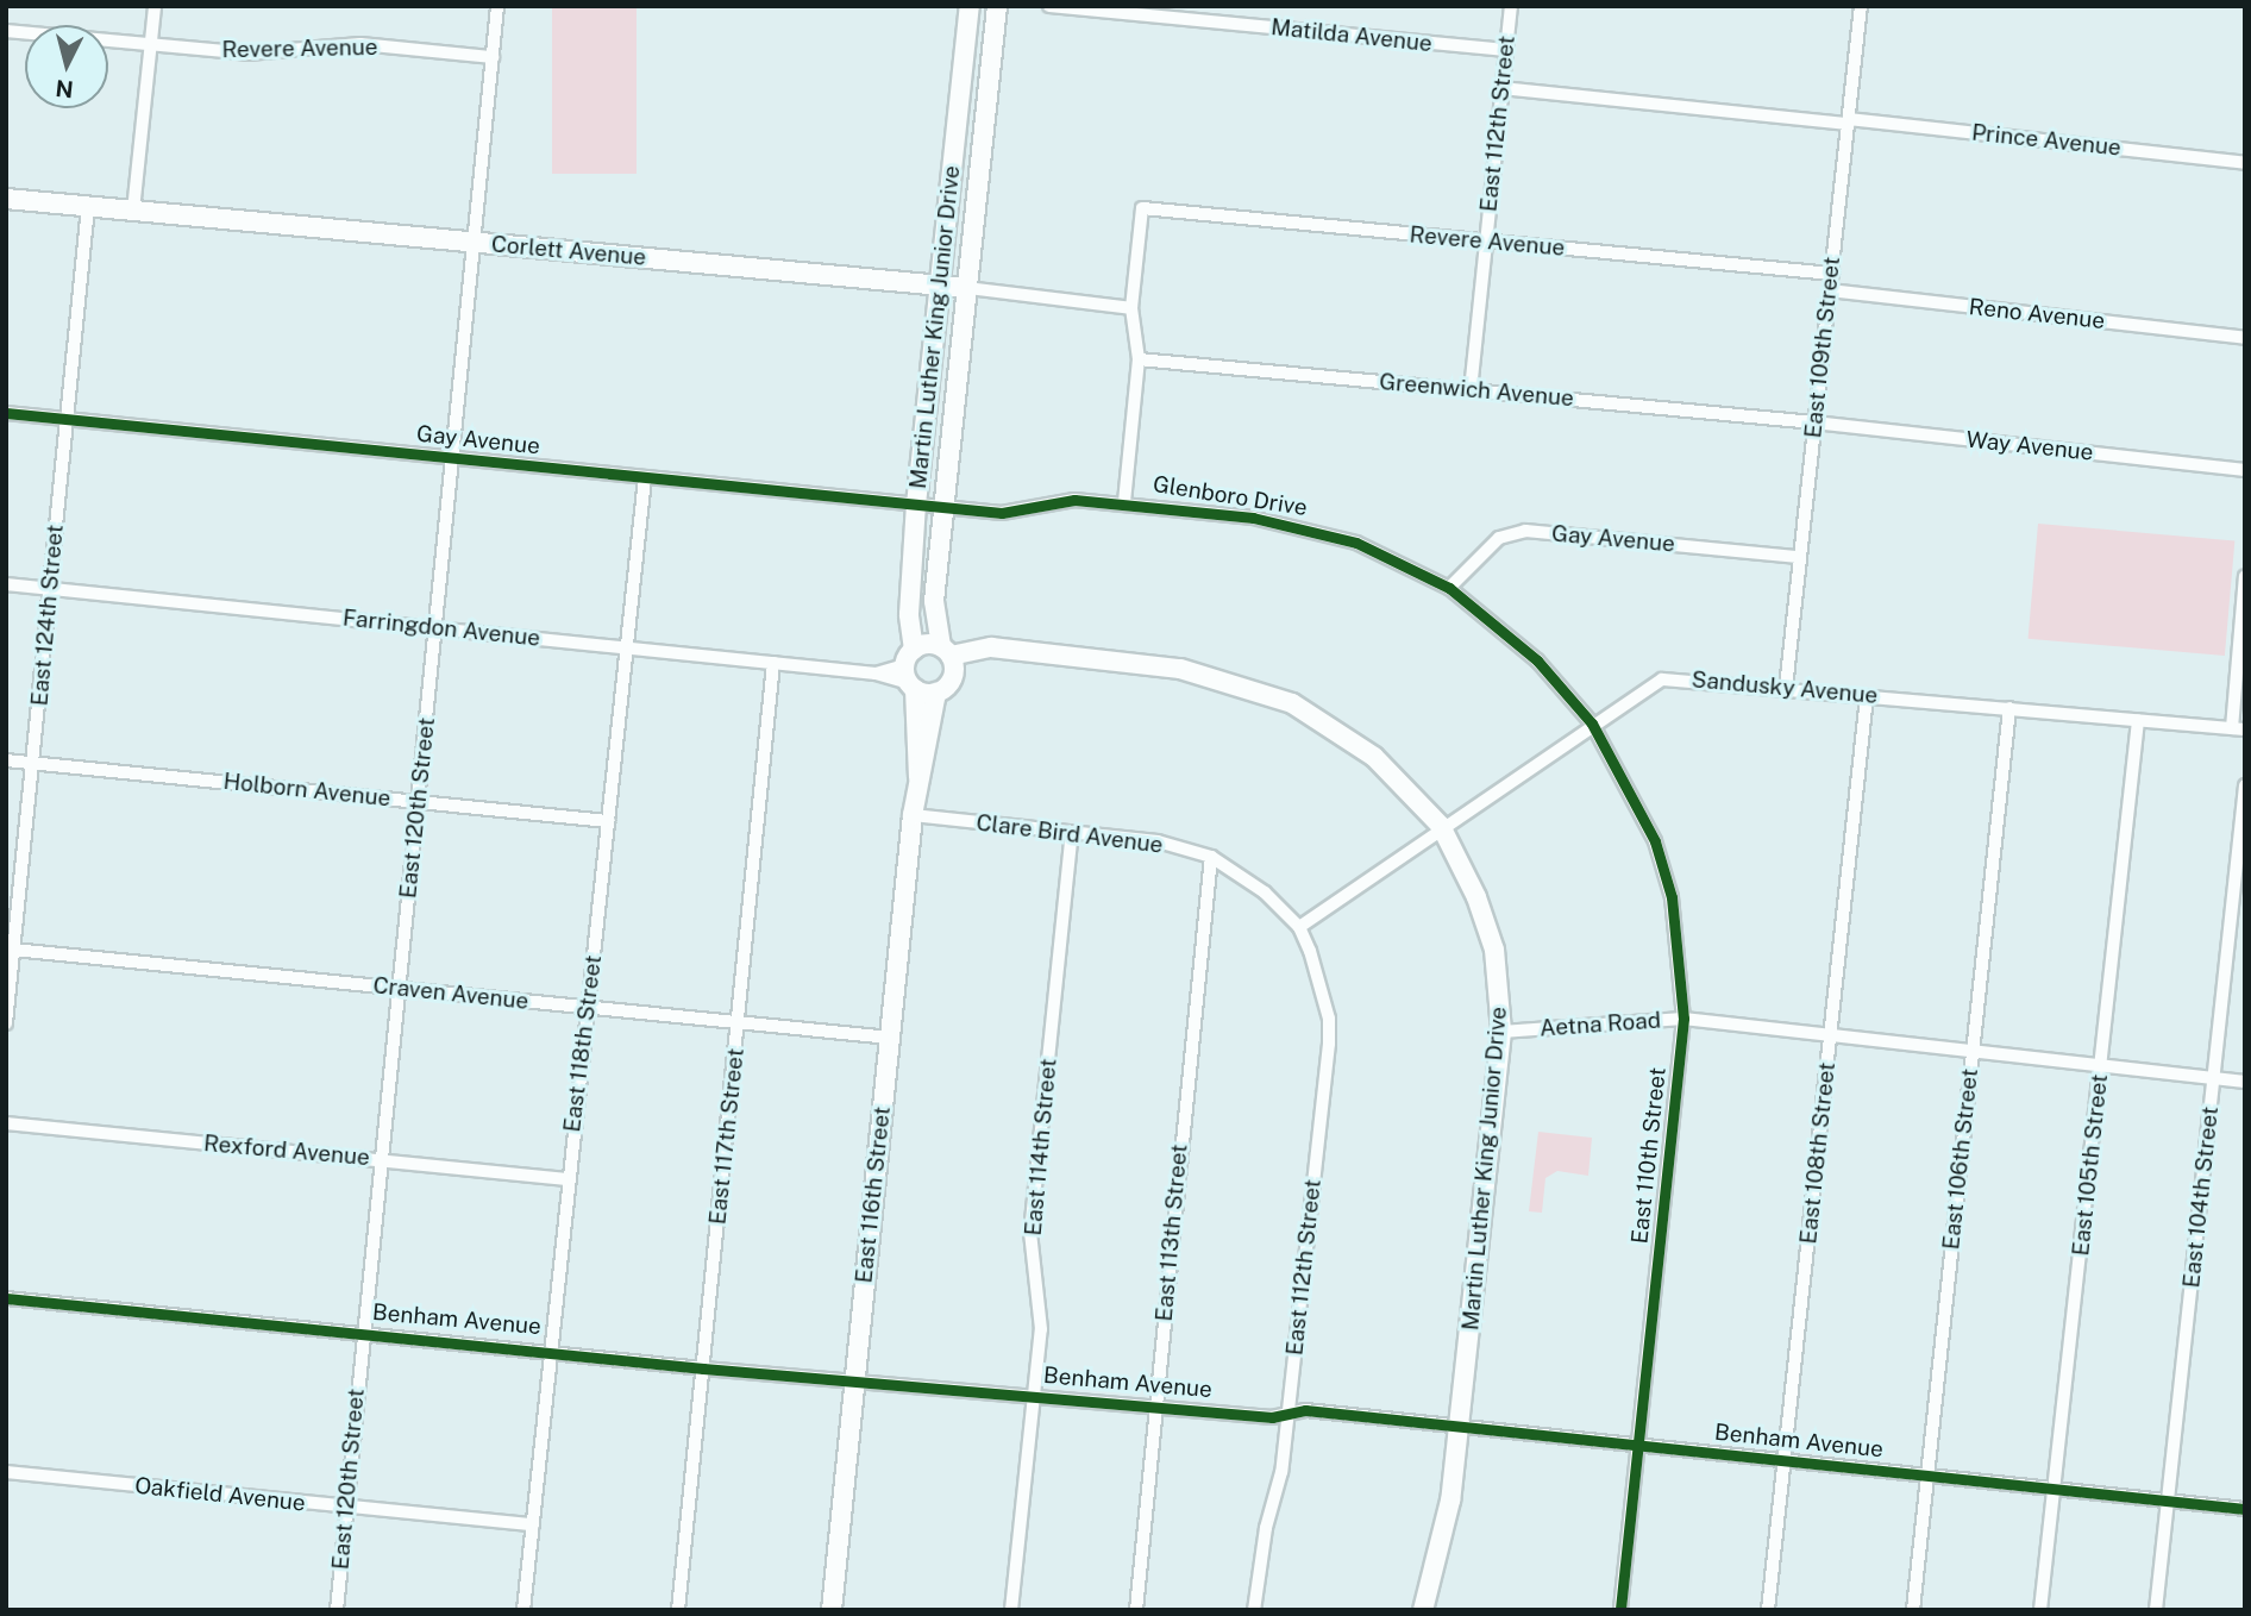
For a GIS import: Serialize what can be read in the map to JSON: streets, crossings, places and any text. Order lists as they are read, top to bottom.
{
  "streets": {
    "main road": ["Corlett Avenue", "Martin Luther King Junior Drive", "East 116th Street"],
    "street": [
      "Matilda Avenue",
      "Revere Avenue",
      "East 112th Street",
      "Prince Avenue",
      "Reno Avenue",
      "East 109th Street",
      "Greenwich Avenue",
      "Gay Avenue",
      "Way Avenue",
      "Glenboro Drive",
      "East 124th Street",
      "Farringdon Avenue",
      "Sandusky Avenue",
      "Holborn Avenue",
      "East 120th Street",
      "Clare Bird Avenue",
      "Craven Avenue",
      "Aetna Road",
      "East 118th Street",
      "East 117th Street",
      "East 114th Street",
      "Rexford Avenue",
      "East 108th Street",
      "East 110th Street",
      "East 106th Street",
      "East 105th Street",
      "East 104th Street",
      "East 113th Street",
      "Benham Avenue",
      "Oakfield Avenue"
    ]
  },
  "crossings": [
    ["Matilda Avenue", "East 112th Street"],
    ["Revere Avenue", "East 112th Street"],
    ["Revere Avenue", "Corlett Avenue"],
    ["Revere Avenue", "East 109th Street"],
    ["Revere Avenue", "East 120th Street"],
    ["East 112th Street", "Prince Avenue"],
    ["East 112th Street", "Greenwich Avenue"],
    ["East 112th Street", "Sandusky Avenue"],
    ["East 112th Street", "Clare Bird Avenue"],
    ["East 112th Street", "Benham Avenue"],
    ["Prince Avenue", "East 109th Street"],
    ["Corlett Avenue", "Martin Luther King Junior Drive"],
    ["Corlett Avenue", "East 124th Street"],
    ["Corlett Avenue", "East 120th Street"],
    ["Reno Avenue", "East 109th Street"],
    ["Martin Luther King Junior Drive", "Gay Avenue"],
    ["Martin Luther King Junior Drive", "Glenboro Drive"],
    ["Martin Luther King Junior Drive", "Farringdon Avenue"],
    ["Martin Luther King Junior Drive", "Sandusky Avenue"],
    ["Martin Luther King Junior Drive", "Aetna Road"],
    ["Martin Luther King Junior Drive", "East 116th Street"],
    ["Martin Luther King Junior Drive", "Benham Avenue"],
    ["East 109th Street", "Greenwich Avenue"],
    ["East 109th Street", "Gay Avenue"],
    ["East 109th Street", "Way Avenue"],
    ["East 109th Street", "Sandusky Avenue"],
    ["Greenwich Avenue", "Way Avenue"],
    ["Gay Avenue", "Glenboro Drive"],
    ["Gay Avenue", "East 124th Street"],
    ["Gay Avenue", "East 120th Street"],
    ["Gay Avenue", "East 118th Street"],
    ["Glenboro Drive", "Sandusky Avenue"],
    ["Glenboro Drive", "East 110th Street"],
    ["East 124th Street", "Farringdon Avenue"],
    ["East 124th Street", "Holborn Avenue"],
    ["East 124th Street", "Craven Avenue"],
    ["Farringdon Avenue", "East 120th Street"],
    ["Farringdon Avenue", "East 118th Street"],
    ["Farringdon Avenue", "East 117th Street"],
    ["Farringdon Avenue", "East 116th Street"],
    ["Sandusky Avenue", "Clare Bird Avenue"],
    ["Sandusky Avenue", "East 108th Street"],
    ["Sandusky Avenue", "East 110th Street"],
    ["Sandusky Avenue", "East 106th Street"],
    ["Sandusky Avenue", "East 105th Street"],
    ["Holborn Avenue", "East 120th Street"],
    ["Holborn Avenue", "East 118th Street"],
    ["East 120th Street", "Craven Avenue"],
    ["East 120th Street", "Rexford Avenue"],
    ["East 120th Street", "Benham Avenue"],
    ["East 120th Street", "Oakfield Avenue"],
    ["Clare Bird Avenue", "East 114th Street"],
    ["Clare Bird Avenue", "East 116th Street"],
    ["Clare Bird Avenue", "East 113th Street"],
    ["Craven Avenue", "East 118th Street"],
    ["Craven Avenue", "East 117th Street"],
    ["Craven Avenue", "East 116th Street"],
    ["Aetna Road", "East 108th Street"],
    ["Aetna Road", "East 110th Street"],
    ["Aetna Road", "East 106th Street"],
    ["Aetna Road", "East 105th Street"],
    ["Aetna Road", "East 104th Street"],
    ["East 118th Street", "Rexford Avenue"],
    ["East 118th Street", "Benham Avenue"],
    ["East 118th Street", "Oakfield Avenue"],
    ["East 117th Street", "Benham Avenue"],
    ["East 114th Street", "Benham Avenue"],
    ["East 108th Street", "Benham Avenue"],
    ["East 110th Street", "Benham Avenue"],
    ["East 106th Street", "Benham Avenue"],
    ["East 105th Street", "Benham Avenue"],
    ["East 116th Street", "Benham Avenue"],
    ["East 104th Street", "Benham Avenue"],
    ["East 113th Street", "Benham Avenue"]
  ],
  "north": "bottom"
}
